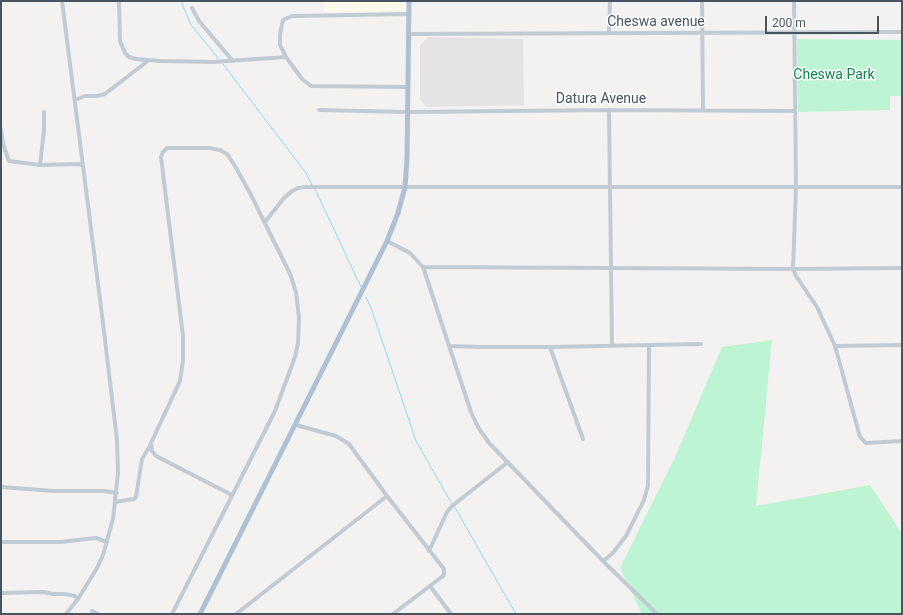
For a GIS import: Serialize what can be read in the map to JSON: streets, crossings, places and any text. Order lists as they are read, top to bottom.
{
  "streets": {
    "street": ["Cheswa avenue", "Datura Avenue"]
  },
  "parks": ["Cheswa Park"],
  "scale_bar": "200 m"
}
